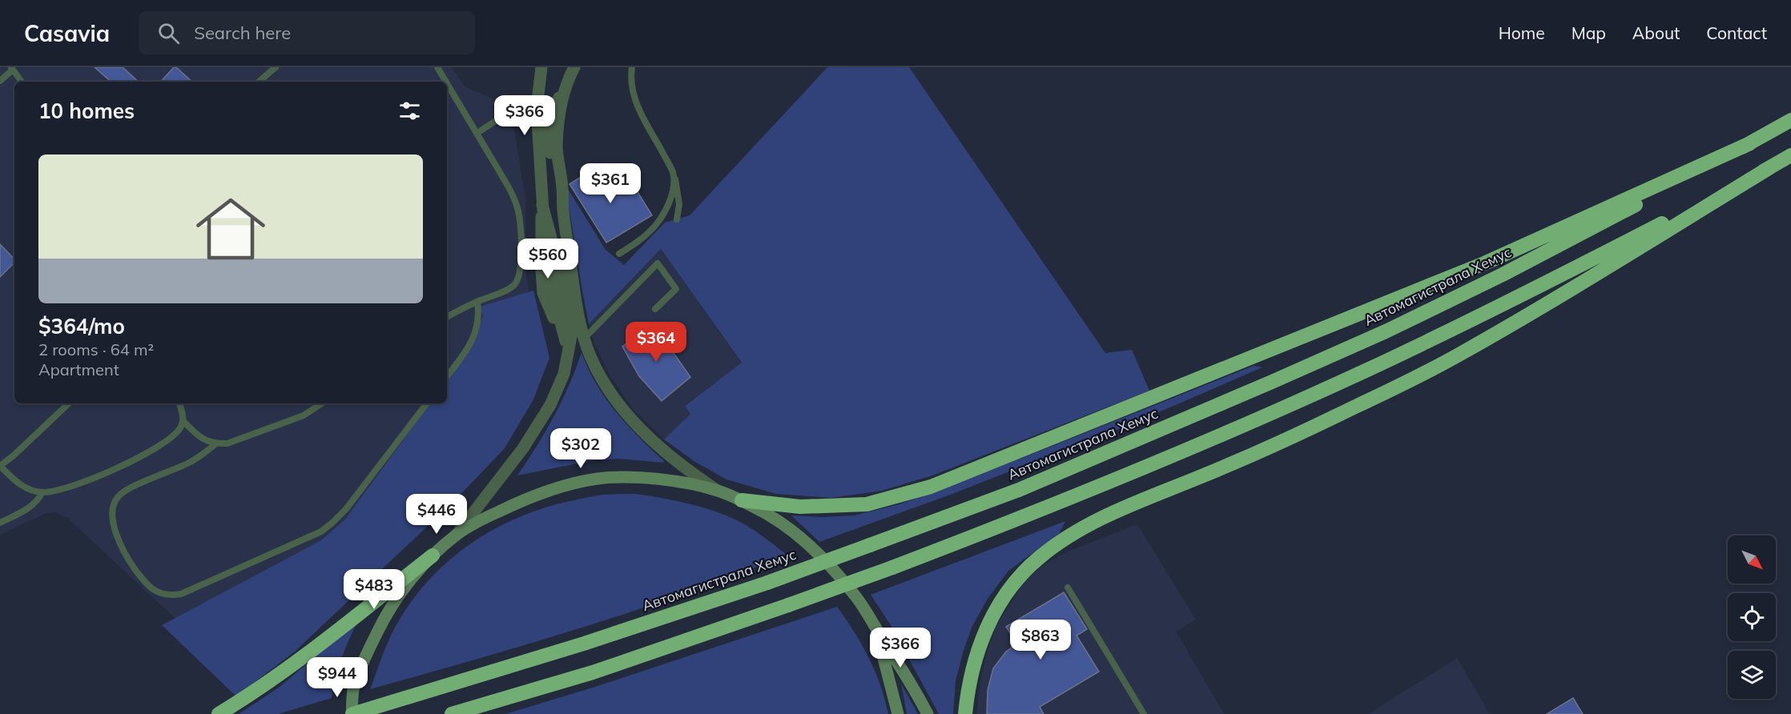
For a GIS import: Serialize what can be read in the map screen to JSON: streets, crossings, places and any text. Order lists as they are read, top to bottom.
{
  "streets": {
    "highway": ["Автомагистрала Хемус"]
  },
  "north": "bottom right",
  "page": {
    "header": "Casavia",
    "search": "Search here",
    "nav": [
      "Home",
      "Map",
      "About",
      "Contact"
    ],
    "heading": "10 homes",
    "price": [
      "$366",
      "$361",
      "$560",
      "$364",
      "$302",
      "$446",
      "$483",
      "$863",
      "$366",
      "$944"
    ],
    "list": [
      {
        "name": "$364/mo",
        "note": "2 rooms · 64 m² · Apartment"
      }
    ]
  }
}
